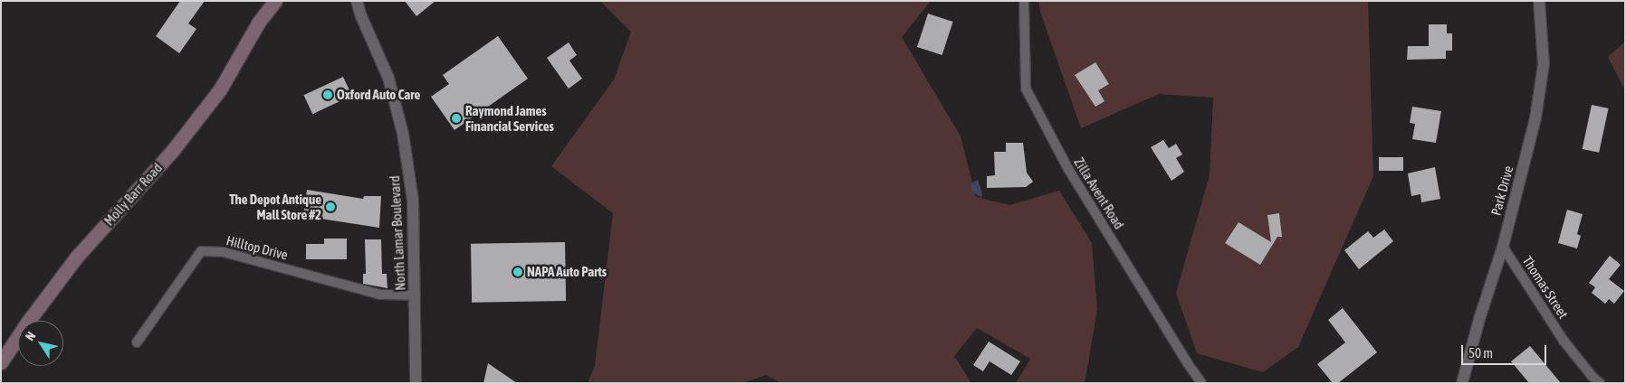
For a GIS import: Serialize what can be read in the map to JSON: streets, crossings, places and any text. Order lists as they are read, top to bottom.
{
  "streets": {
    "main road": ["Molly Barr Road"],
    "street": [
      "Park Drive",
      "Zilla Avent Road",
      "North Lamar Boulevard",
      "Hilltop Drive",
      "Thomas Street"
    ]
  },
  "crossings": [
    ["Park Drive", "Thomas Street"],
    ["North Lamar Boulevard", "Hilltop Drive"]
  ],
  "places": [
    "Oxford Auto Care",
    "Raymond James Financial Services",
    "The Depot Antique Mall Store #2",
    "NAPA Auto Parts"
  ],
  "scale_bar": "50 m",
  "north": "top left"
}
